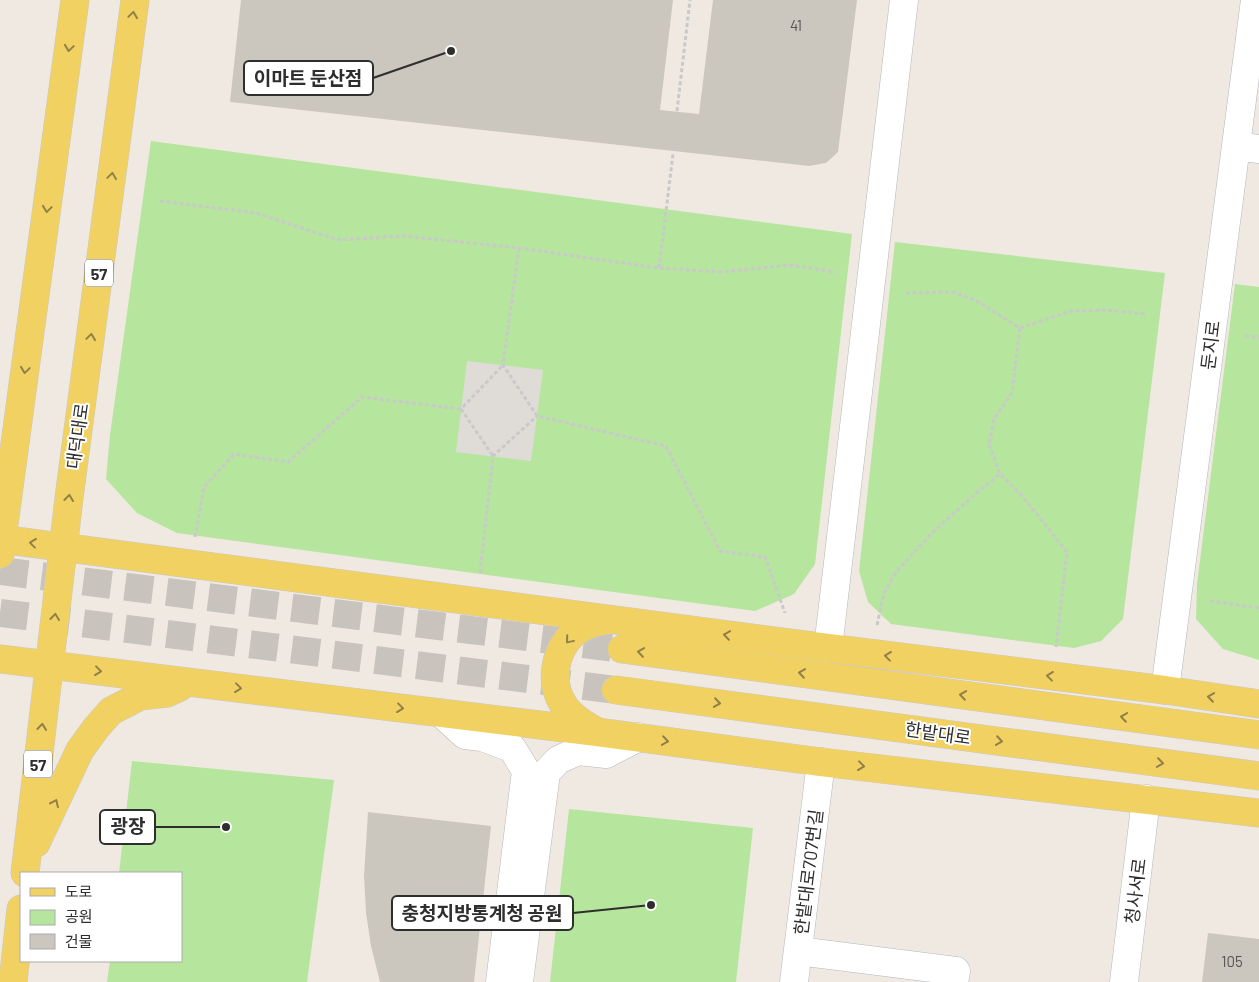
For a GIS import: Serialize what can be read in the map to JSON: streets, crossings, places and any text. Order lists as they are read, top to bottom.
{
  "streets": {
    "main road": ["57", "대덕대로", "한밭대로"],
    "street": ["둔지로", "한밭대로707번길", "청사서로"]
  },
  "places": ["이마트 둔산점", "광장", "충청지방통계청 공원"],
  "house_numbers": ["41", "105"],
  "legend": ["도로", "공원", "건물"]
}
